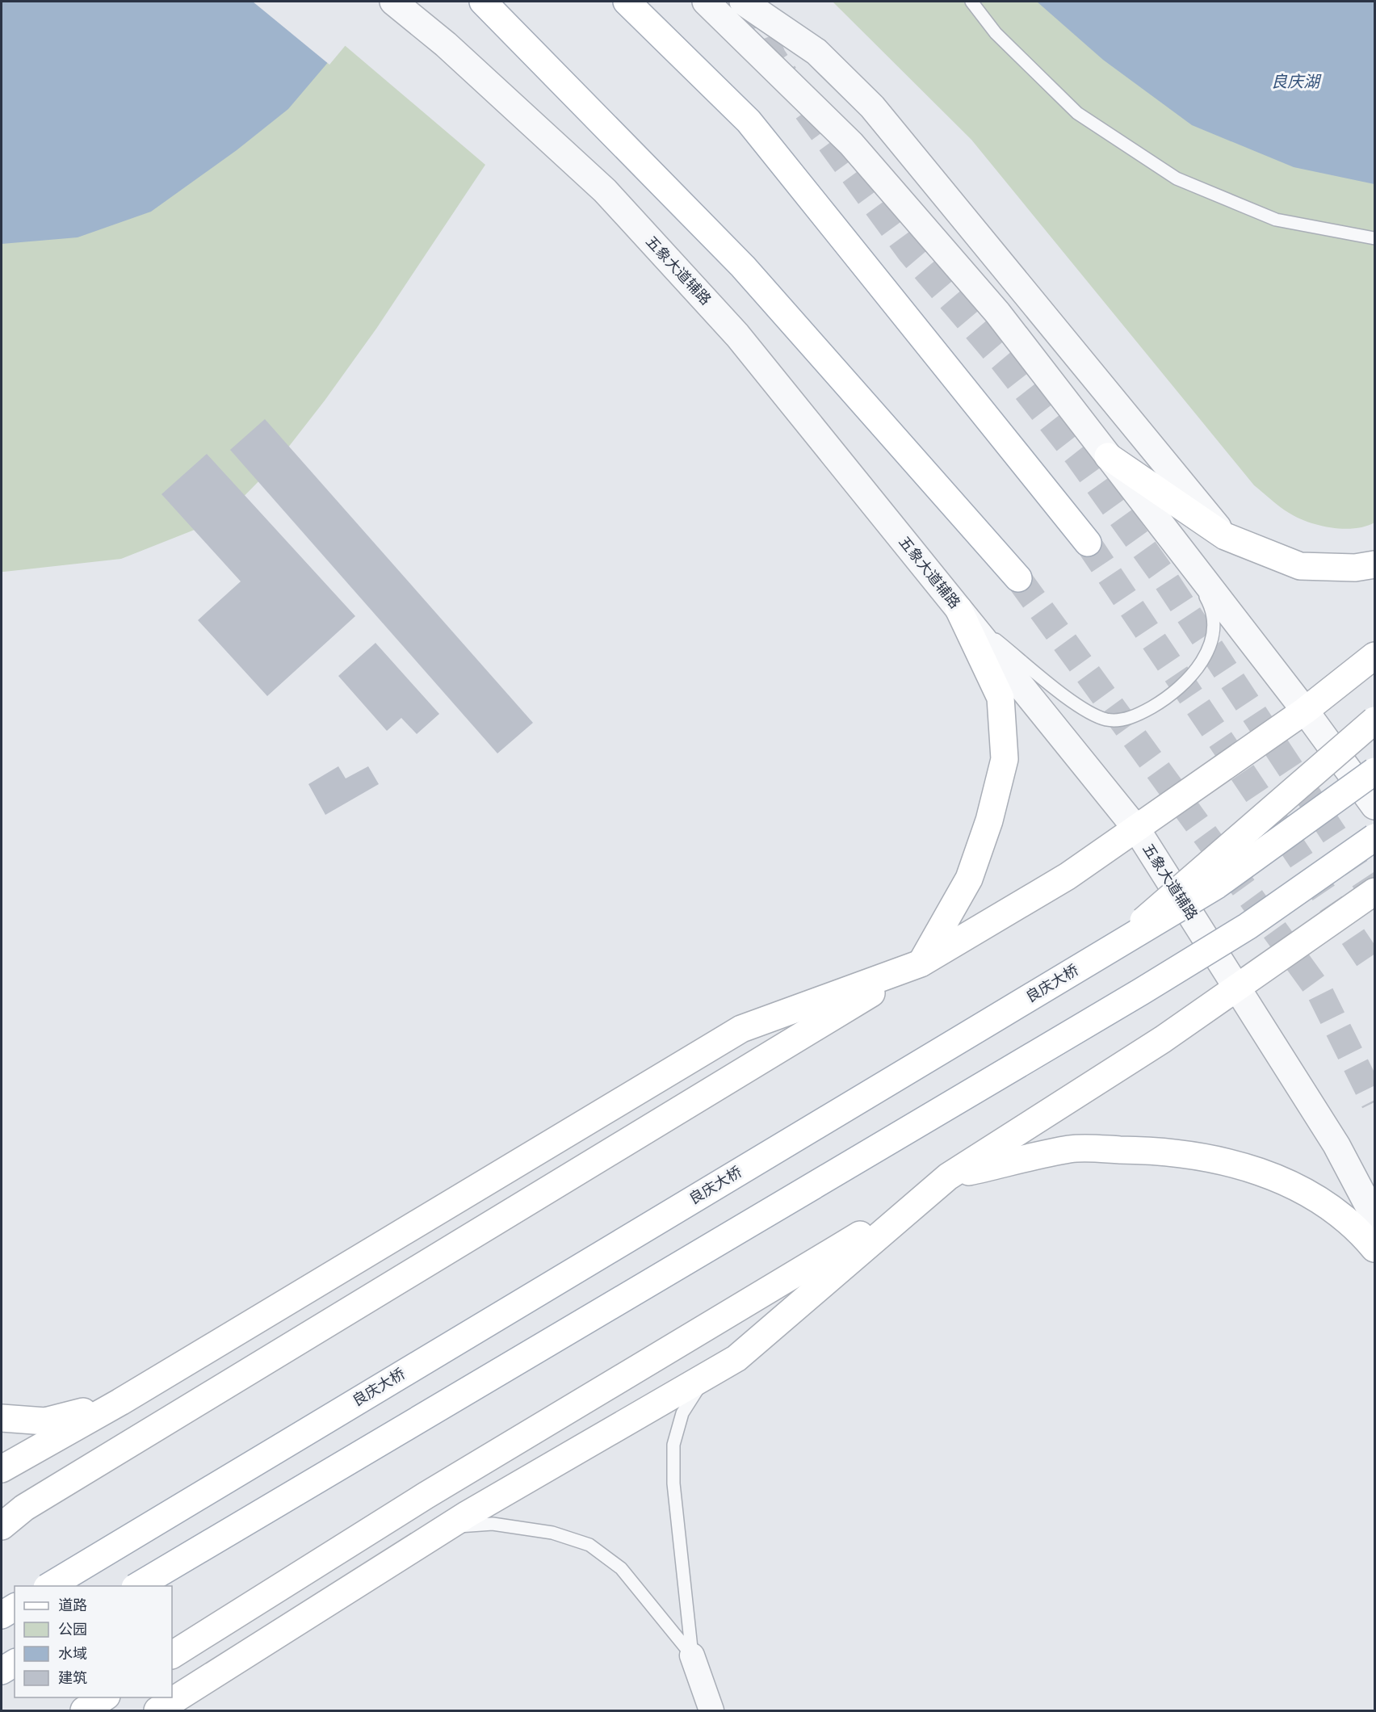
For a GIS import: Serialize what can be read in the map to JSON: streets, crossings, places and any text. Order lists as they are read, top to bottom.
{
  "streets": {
    "main road": ["良庆大桥"],
    "street": ["五象大道辅路"]
  },
  "water": ["良庆湖"],
  "legend": [
    "道路",
    "公园",
    "水域",
    "建筑"
  ]
}
